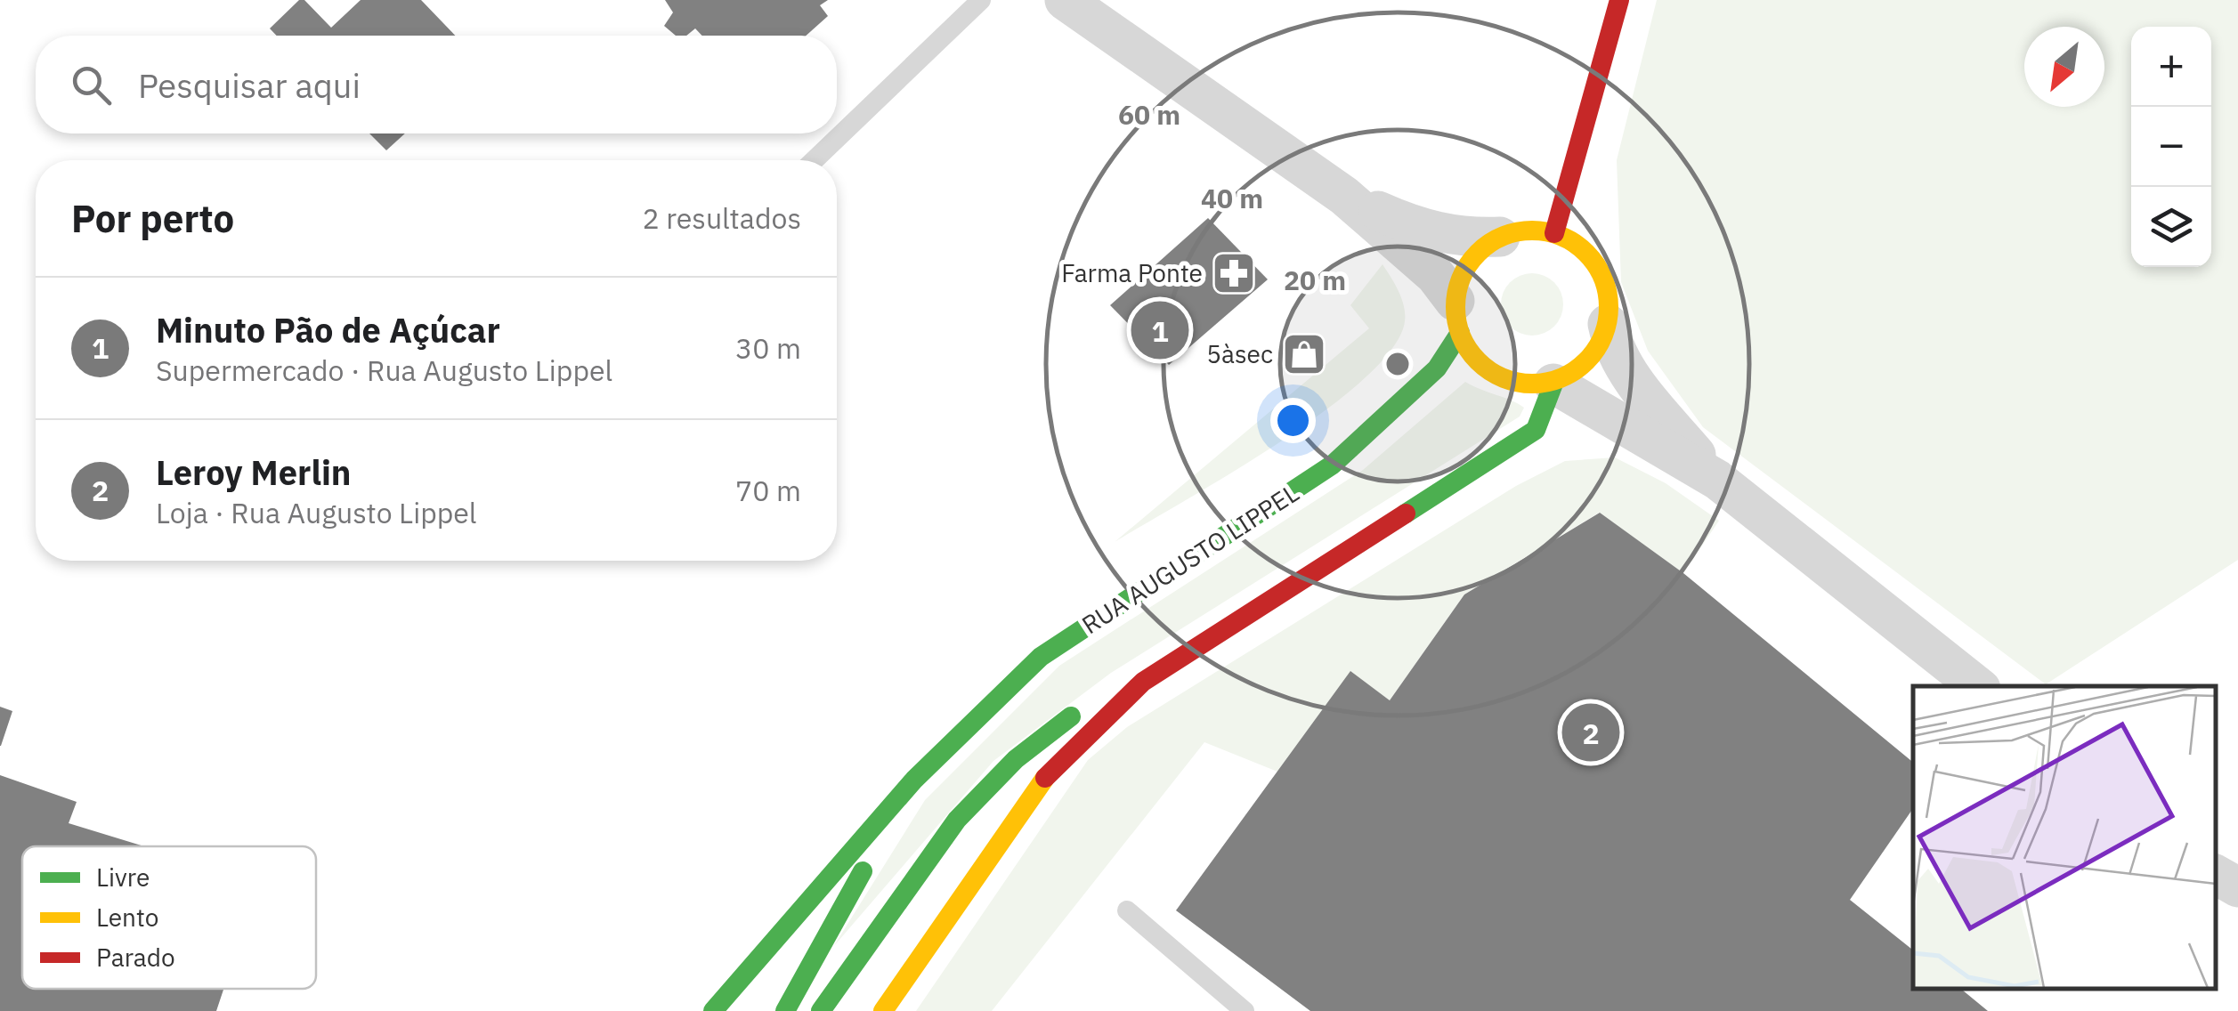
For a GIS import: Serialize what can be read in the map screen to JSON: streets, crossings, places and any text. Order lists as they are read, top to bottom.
{
  "streets": {
    "main road": ["RUA AUGUSTO LIPPEL"]
  },
  "places": {
    "pharmacy": ["Farma Ponte"],
    "shop": ["5àsec"]
  },
  "legend": ["Livre", "Lento", "Parado"],
  "north": "bottom left",
  "page": {
    "map_buttons": ["+", "−"],
    "search": "Pesquisar aqui",
    "heading": ["Por perto", "2 resultados"],
    "list": [
      {
        "mark": "1",
        "name": "Minuto Pão de Açúcar",
        "note": "Supermercado · Rua Augusto Lippel",
        "value": "30 m"
      },
      {
        "mark": "2",
        "name": "Leroy Merlin",
        "note": "Loja · Rua Augusto Lippel",
        "value": "70 m"
      }
    ],
    "pins": ["1", "2"]
  },
  "rings": ["60 m", "40 m", "20 m"]
}
